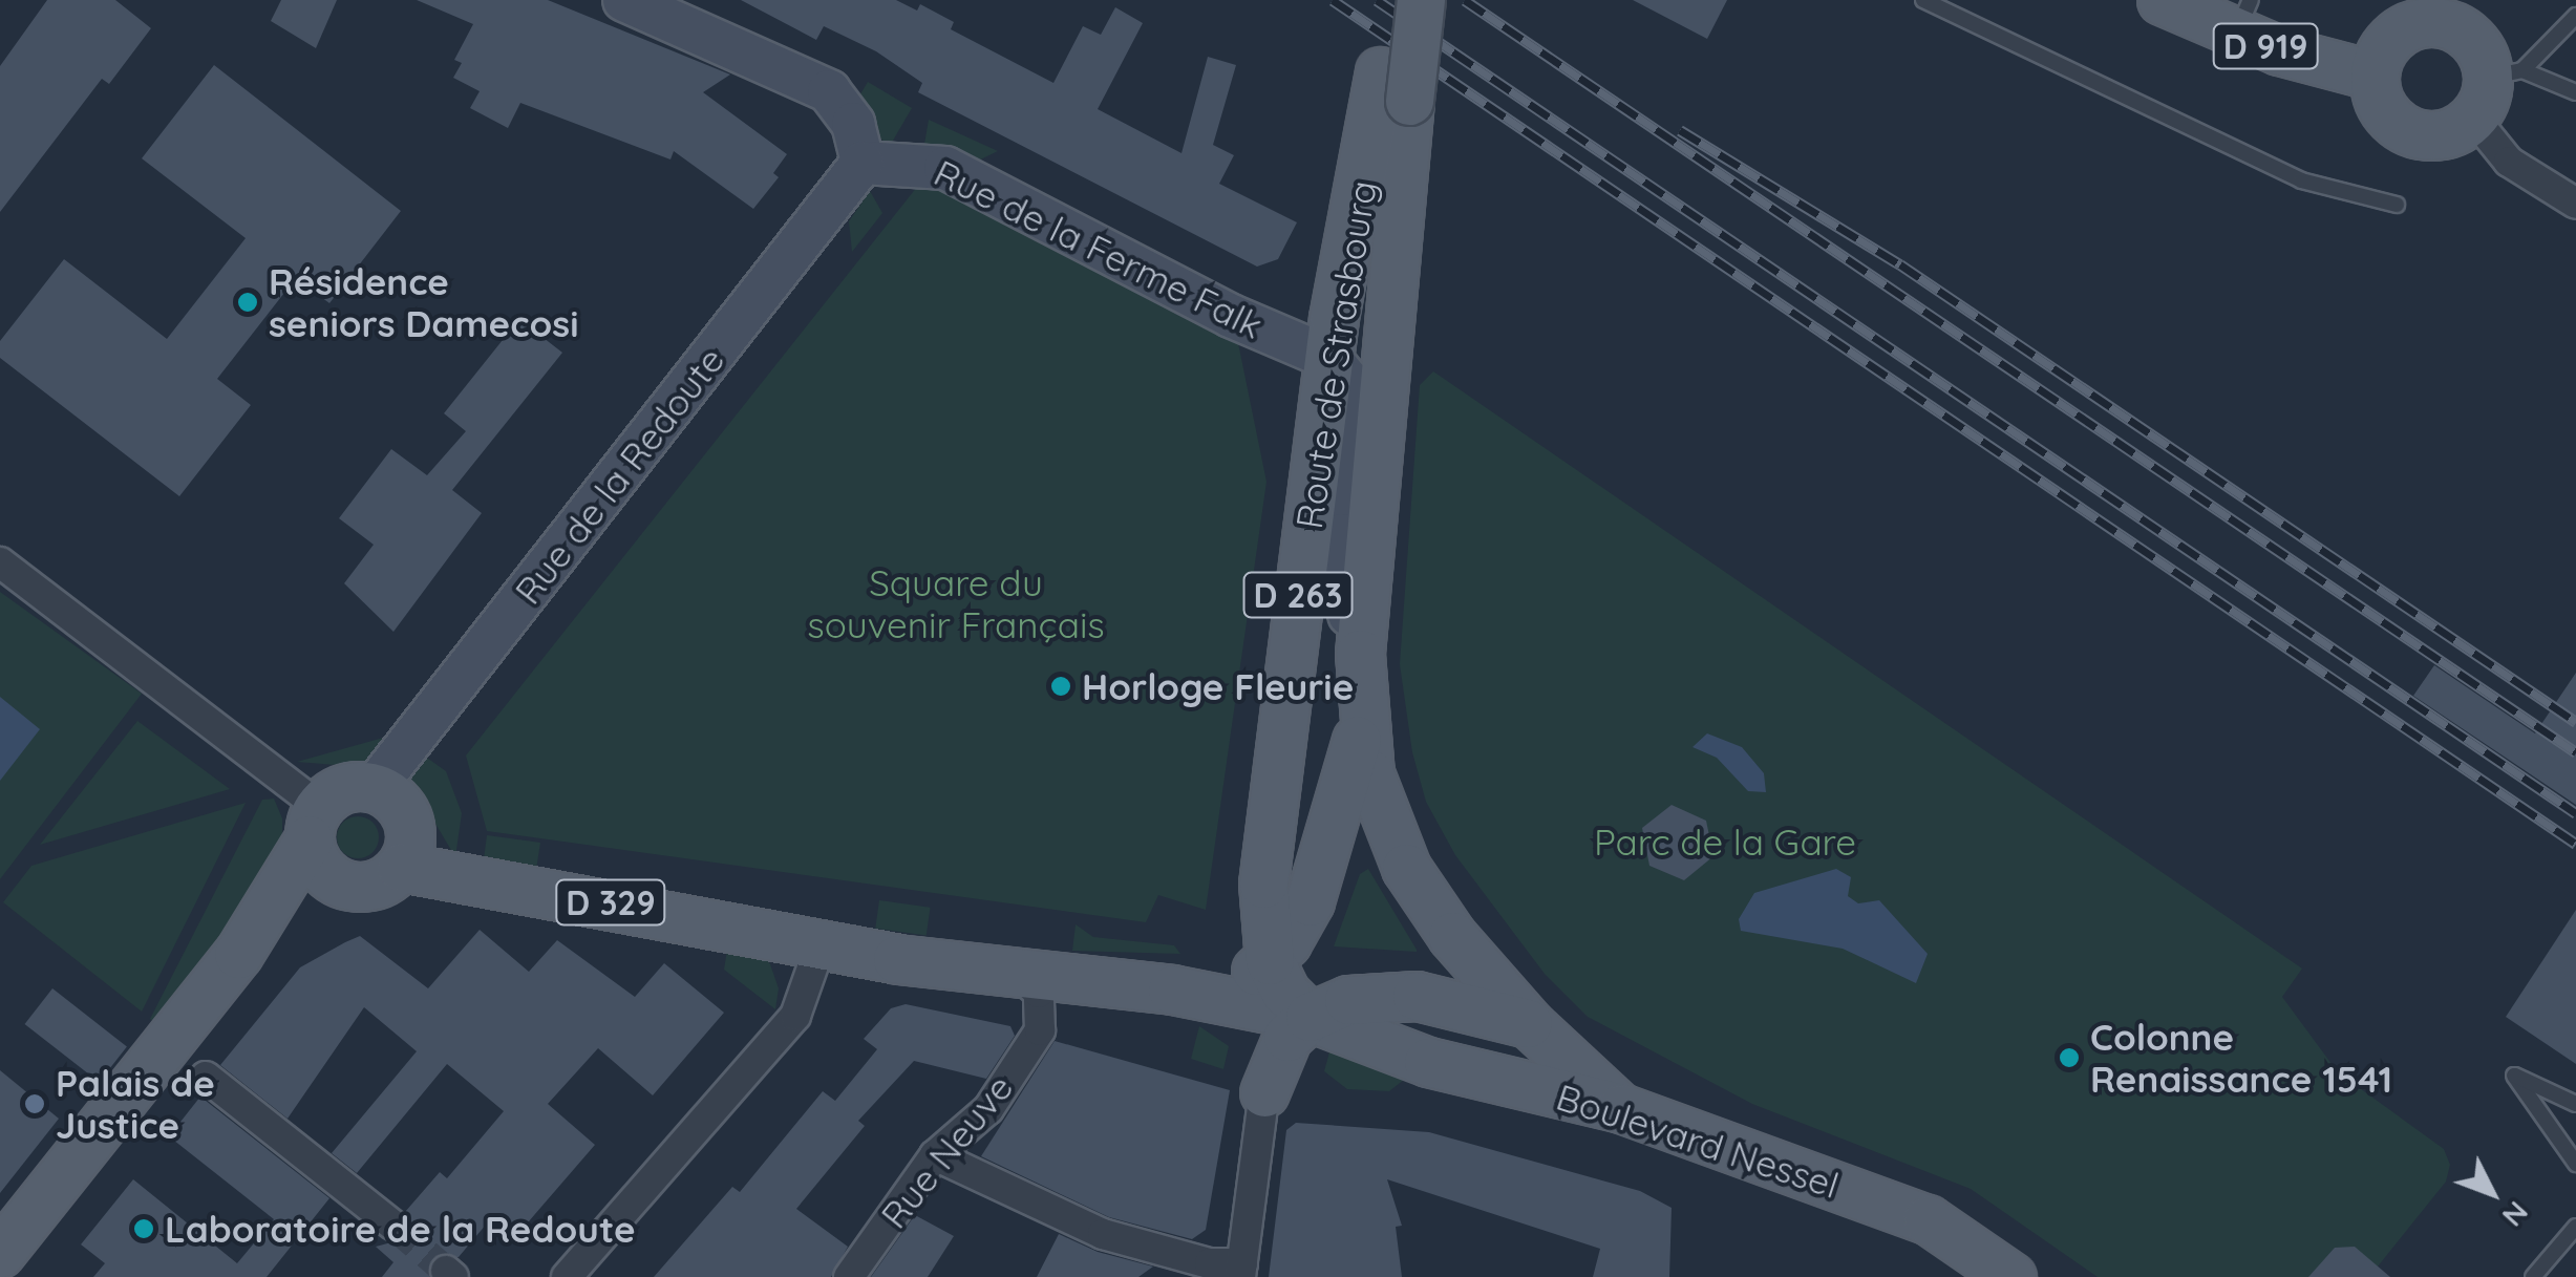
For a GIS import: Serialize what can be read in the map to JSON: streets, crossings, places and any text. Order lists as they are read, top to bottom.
{
  "streets": {
    "main road": [
      "D 919",
      "Route de Strasbourg",
      "D 263",
      "D 329",
      "Boulevard Nessel"
    ],
    "street": ["Rue de la Ferme Falk", "Rue de la Redoute", "Rue Neuve"]
  },
  "crossings": [
    ["Rue de la Ferme Falk", "Route de Strasbourg"],
    ["Rue de la Ferme Falk", "Rue de la Redoute"],
    ["Route de Strasbourg", "D 329"],
    ["Route de Strasbourg", "Boulevard Nessel"],
    ["Rue de la Redoute", "D 329"],
    ["D 329", "Boulevard Nessel"],
    ["D 329", "Rue Neuve"]
  ],
  "parks": ["Square du souvenir Français", "Parc de la Gare"],
  "places": [
    "Résidence seniors Damecosi",
    "Horloge Fleurie",
    "Colonne Renaissance 1541",
    "Palais de Justice",
    "Laboratoire de la Redoute"
  ],
  "north": "bottom right"
}
